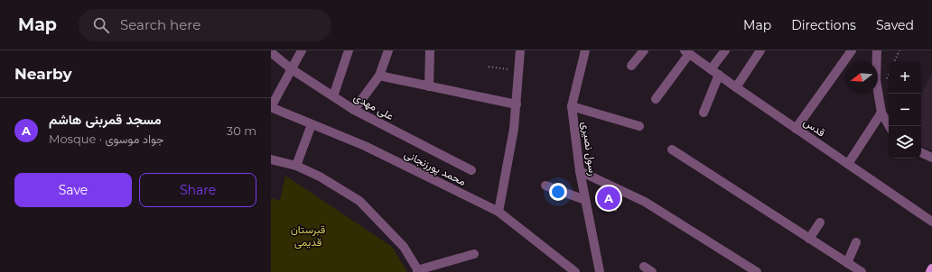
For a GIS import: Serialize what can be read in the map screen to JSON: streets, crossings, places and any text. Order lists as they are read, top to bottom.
{
  "streets": {
    "street": [
      "علی مهدی",
      "قدس",
      "رسول نصیری",
      "محمد پورزنجانی"
    ]
  },
  "parks": ["قبرستان قدیمى"],
  "north": "left",
  "page": {
    "header": "Map",
    "search": "Search here",
    "nav": ["Map", "Directions", "Saved"],
    "heading": "Nearby",
    "map_buttons": ["+", "−"],
    "list": [
      {
        "mark": "A",
        "name": "مسجد قمربنی هاشم",
        "note": "Mosque · جواد موسوی",
        "value": "30 m"
      }
    ],
    "buttons": ["Save", "Share"],
    "pins": "A"
  }
}
